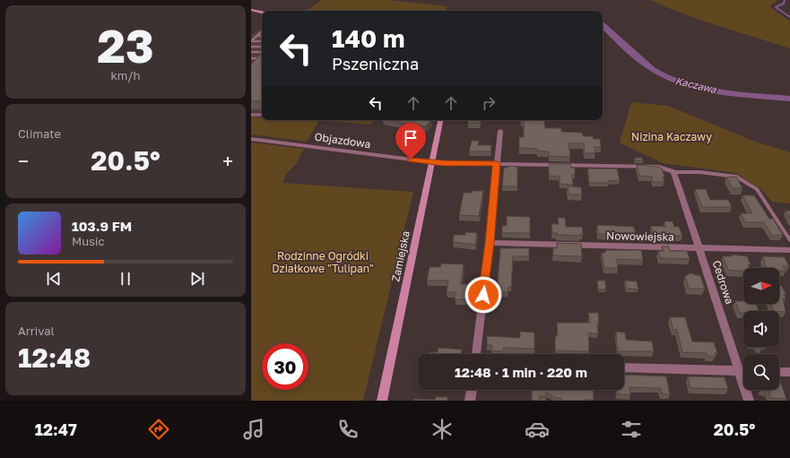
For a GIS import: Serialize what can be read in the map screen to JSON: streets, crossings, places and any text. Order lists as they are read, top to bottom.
{
  "streets": {
    "street": [
      "Objazdowa",
      "Nowowiejska",
      "Zamiejska",
      "Cedrowa"
    ]
  },
  "crossings": [
    ["Objazdowa", "Zamiejska"],
    ["Objazdowa", "Cedrowa"],
    ["Nowowiejska", "Cedrowa"]
  ],
  "water": ["Kaczawa"],
  "parks": ["Nizina Kaczawy", "Rodzinne Ogródki Działkowe \"Tulipan\""],
  "north": "right",
  "page": {
    "tile": [
      ["23", "km/h"],
      "Climate",
      ["Arrival", "12:48"]
    ],
    "turn": ["140 m", "Pszeniczna"],
    "heat": ["−", "20.5°", "+"],
    "song": ["103.9 FM", "Music"],
    "limit": "30",
    "trip": "12:48 · 1 min · 220 m",
    "tabs": ["12:47", "20.5°"]
  }
}
